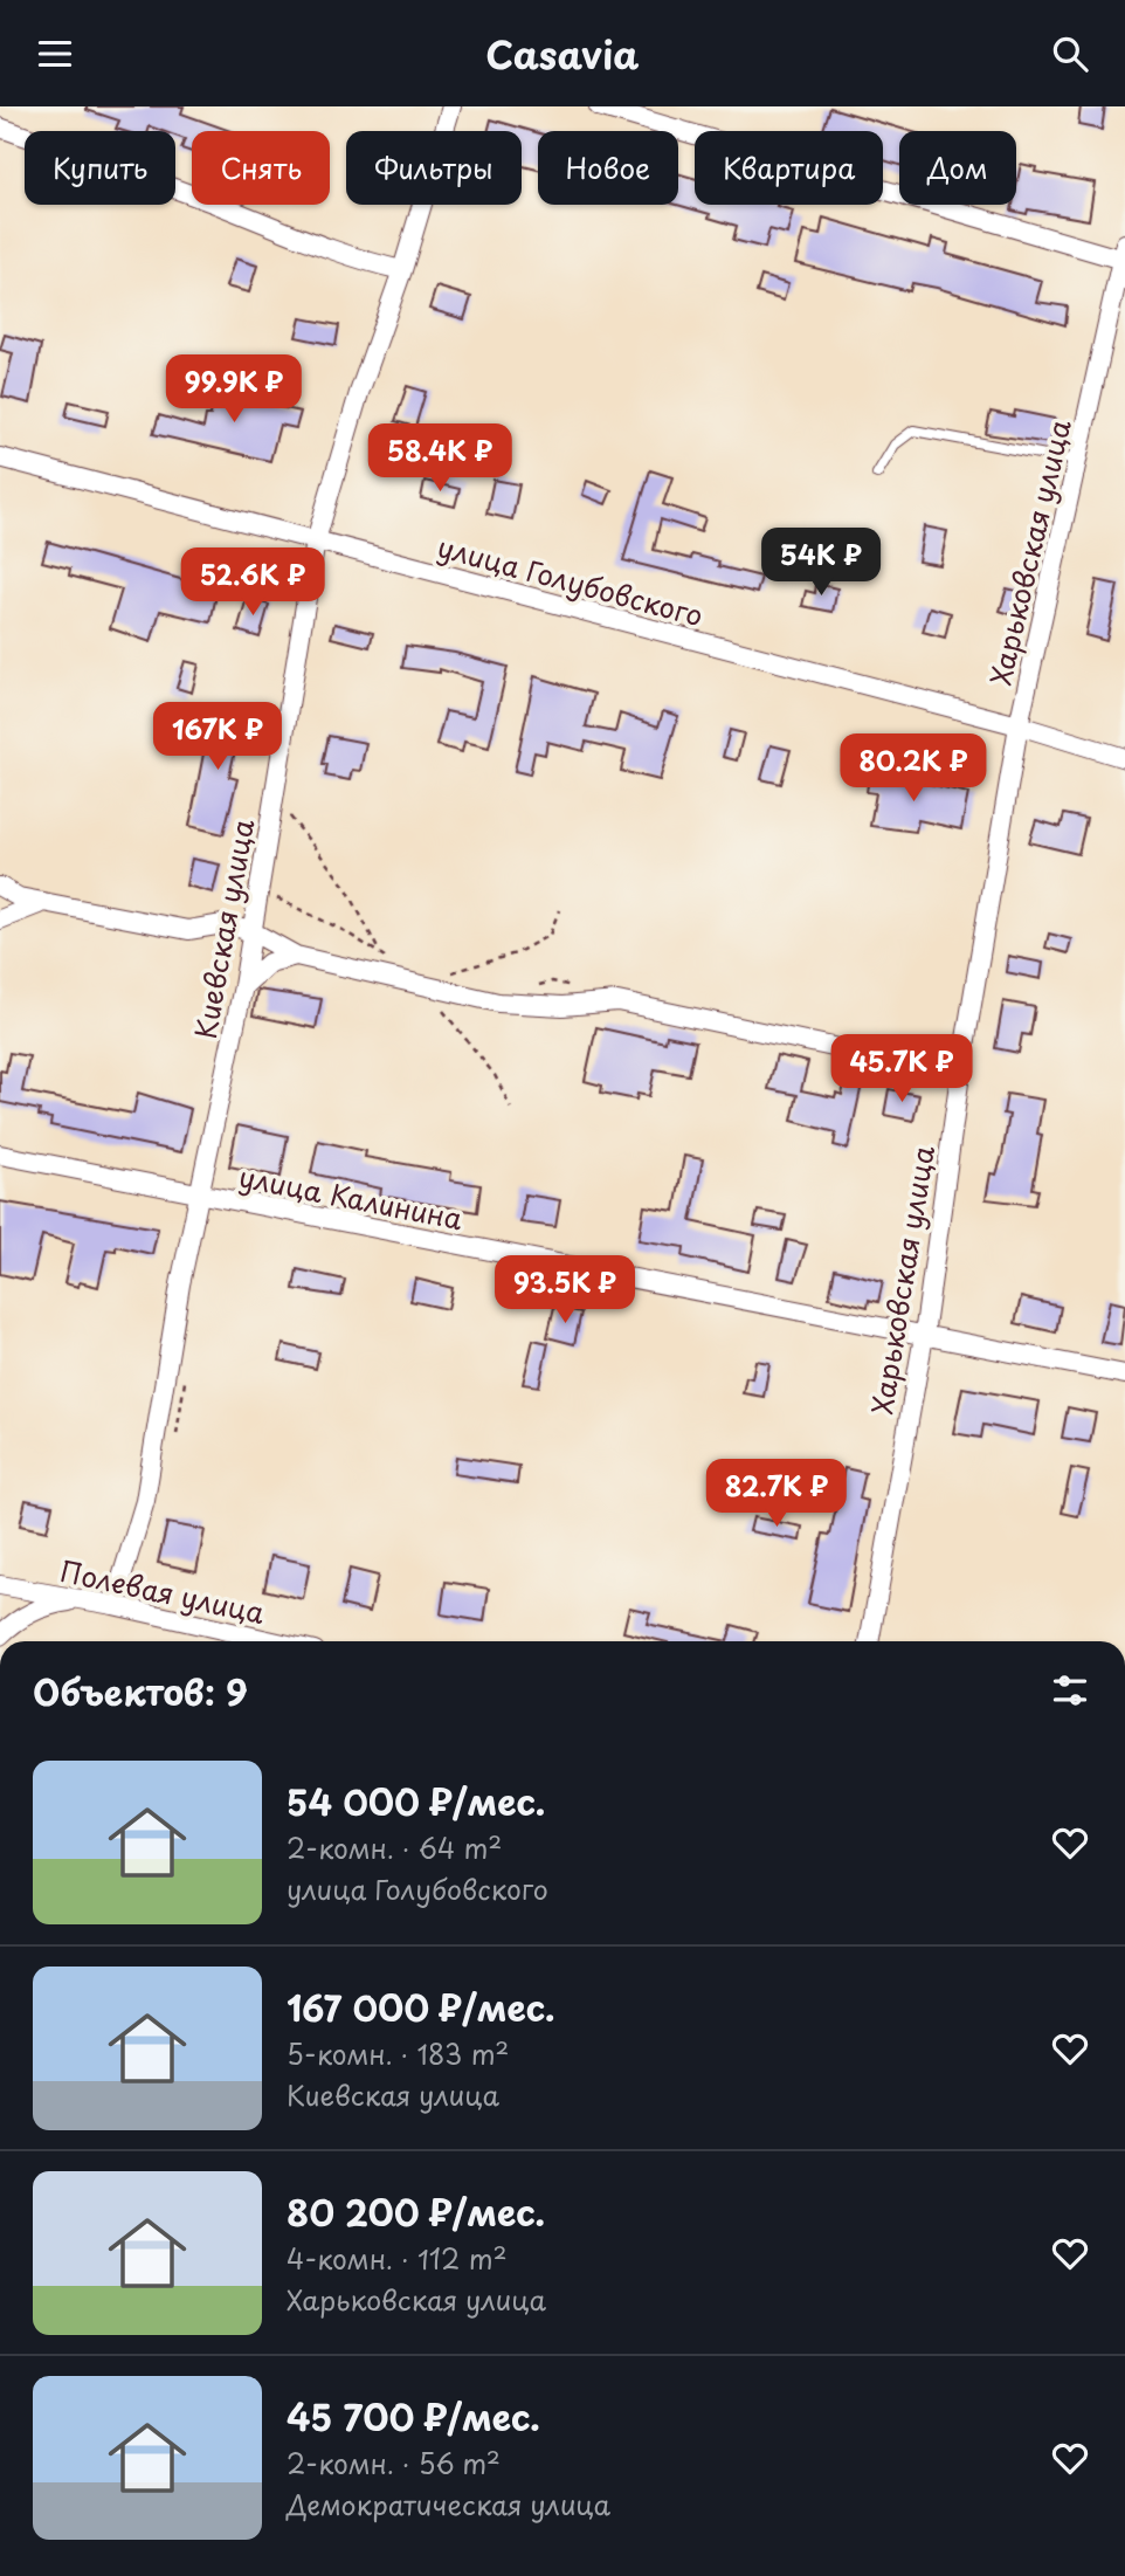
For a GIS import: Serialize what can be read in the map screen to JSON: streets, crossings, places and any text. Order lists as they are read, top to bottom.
{
  "streets": {
    "street": [
      "Харьковская улица",
      "улица Голубовского",
      "Киевская улица",
      "улица Калинина",
      "Полевая улица"
    ]
  },
  "crossings": [
    ["Харьковская улица", "улица Голубовского"],
    ["Харьковская улица", "улица Калинина"],
    ["улица Голубовского", "Киевская улица"],
    ["Киевская улица", "улица Калинина"],
    ["Киевская улица", "Полевая улица"]
  ],
  "page": {
    "header": "Casavia",
    "chip": [
      "Купить",
      "Снять",
      "Фильтры",
      "Новое",
      "Квартира",
      "Дом"
    ],
    "price": [
      "99.9K ₽",
      "58.4K ₽",
      "54K ₽",
      "52.6K ₽",
      "167K ₽",
      "80.2K ₽",
      "45.7K ₽",
      "93.5K ₽",
      "82.7K ₽"
    ],
    "heading": "Объектов: 9",
    "list": [
      {
        "name": "54 000 ₽/мес.",
        "note": "2-комн. · 64 m² · улица Голубовского"
      },
      {
        "name": "167 000 ₽/мес.",
        "note": "5-комн. · 183 m² · Киевская улица"
      },
      {
        "name": "80 200 ₽/мес.",
        "note": "4-комн. · 112 m² · Харьковская улица"
      },
      {
        "name": "45 700 ₽/мес.",
        "note": "2-комн. · 56 m² · Демократическая улица"
      }
    ]
  }
}
